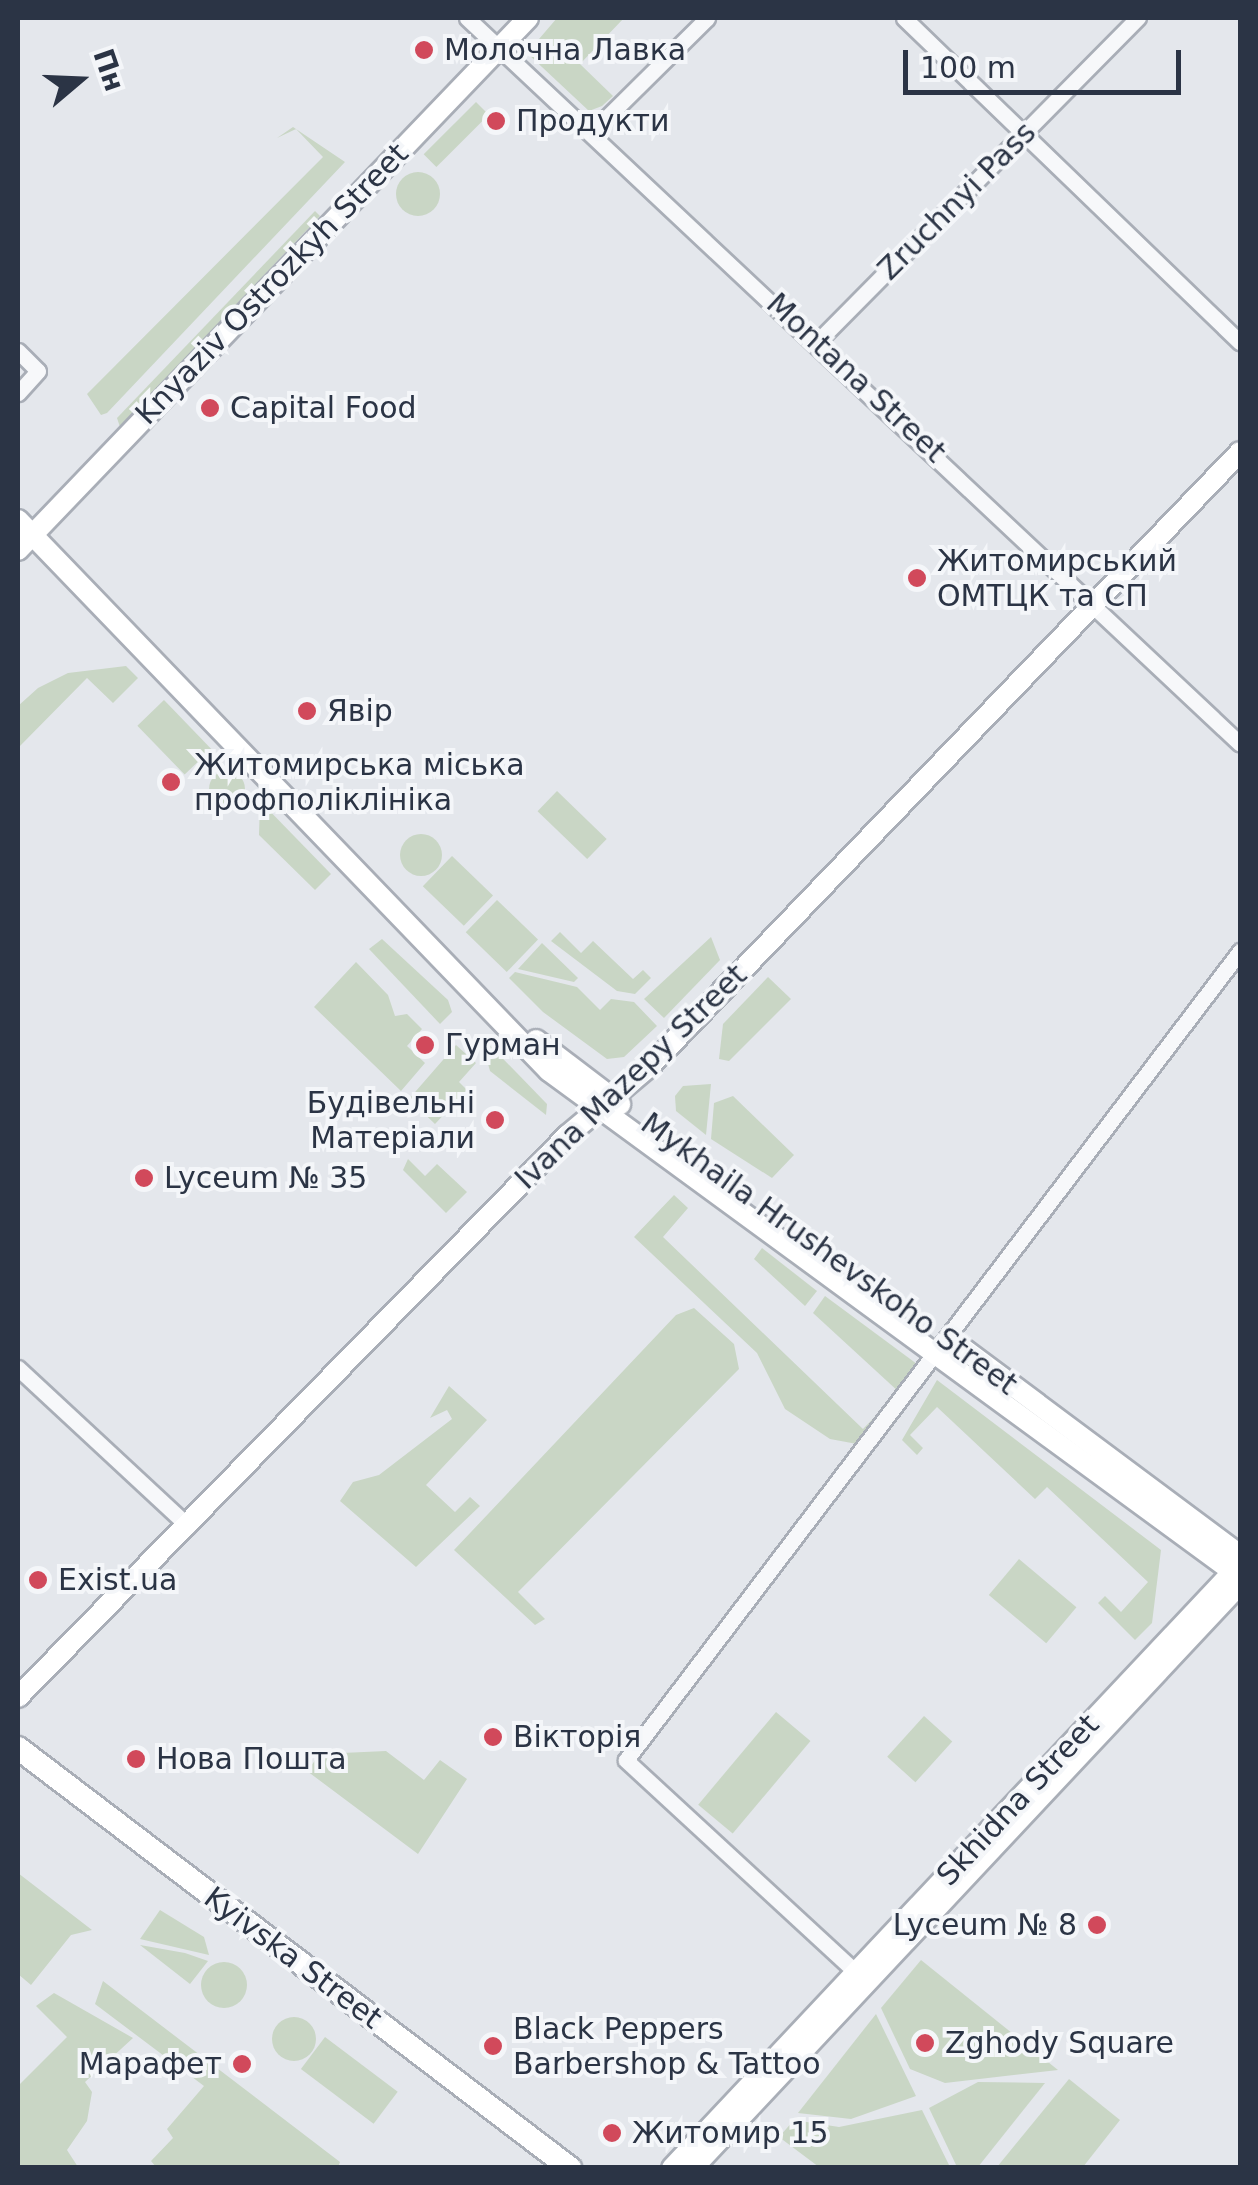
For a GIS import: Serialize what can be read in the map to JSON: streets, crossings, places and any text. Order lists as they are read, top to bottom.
{
  "streets": {
    "main road": [
      "Knyaziv Ostrozkyh Street",
      "Ivana Mazepy Street",
      "Mykhaila Hrushevskoho Street",
      "Skhidna Street",
      "Kyivska Street"
    ],
    "street": ["Zruchnyi Pass", "Montana Street"]
  },
  "crossings": [
    ["Zruchnyi Pass", "Montana Street"],
    ["Knyaziv Ostrozkyh Street", "Montana Street"],
    ["Knyaziv Ostrozkyh Street", "Mykhaila Hrushevskoho Street"],
    ["Montana Street", "Ivana Mazepy Street"],
    ["Ivana Mazepy Street", "Mykhaila Hrushevskoho Street"],
    ["Mykhaila Hrushevskoho Street", "Skhidna Street"]
  ],
  "places": [
    "Молочна Лавка",
    "Продукти",
    "Capital Food",
    "Житомирський ОМТЦК та СП",
    "Явір",
    "Житомирська міська профполіклініка",
    "Гурман",
    "Будівельні Матеріали",
    "Lyceum № 35",
    "Exist.ua",
    "Вікторія",
    "Нова Пошта",
    "Lyceum № 8",
    "Zghody Square",
    "Black Peppers Barbershop & Tattoo",
    "Марафет",
    "Житомир 15"
  ],
  "scale_bar": "100 m",
  "north": "right"
}
